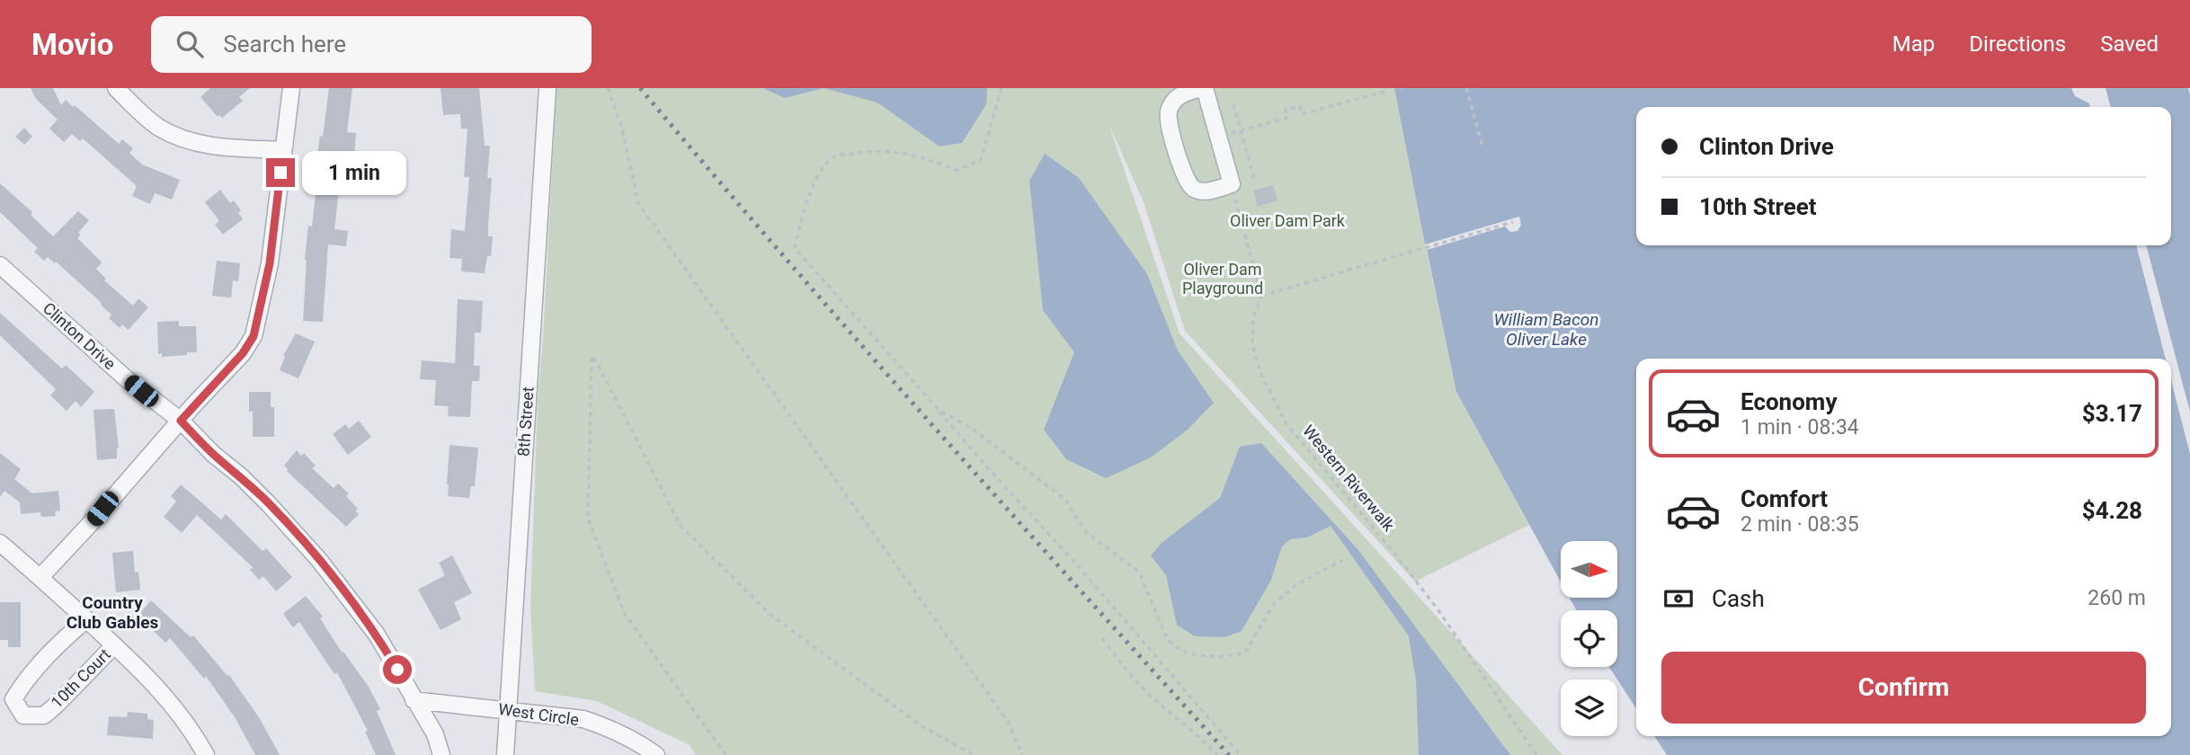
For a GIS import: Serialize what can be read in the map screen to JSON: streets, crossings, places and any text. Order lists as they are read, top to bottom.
{
  "streets": {
    "street": [
      "Clinton Drive",
      "8th Street",
      "10th Court",
      "West Circle"
    ],
    "path": ["Western Riverwalk"]
  },
  "crossings": [
    ["Clinton Drive", "West Circle"],
    ["8th Street", "West Circle"]
  ],
  "districts": ["Country Club Gables"],
  "water": ["William Bacon Oliver Lake"],
  "parks": ["Oliver Dam Park", "Oliver Dam Playground"],
  "north": "right",
  "page": {
    "header": "Movio",
    "search": "Search here",
    "nav": ["Map", "Directions", "Saved"],
    "banner": ["Clinton Drive", "10th Street"],
    "bubble": "1 min",
    "list": [
      {
        "name": "Economy",
        "note": "1 min · 08:34",
        "value": "$3.17"
      },
      {
        "name": "Comfort",
        "note": "2 min · 08:35",
        "value": "$4.28"
      }
    ],
    "pay": ["Cash", "260 m"],
    "buttons": "Confirm"
  }
}
